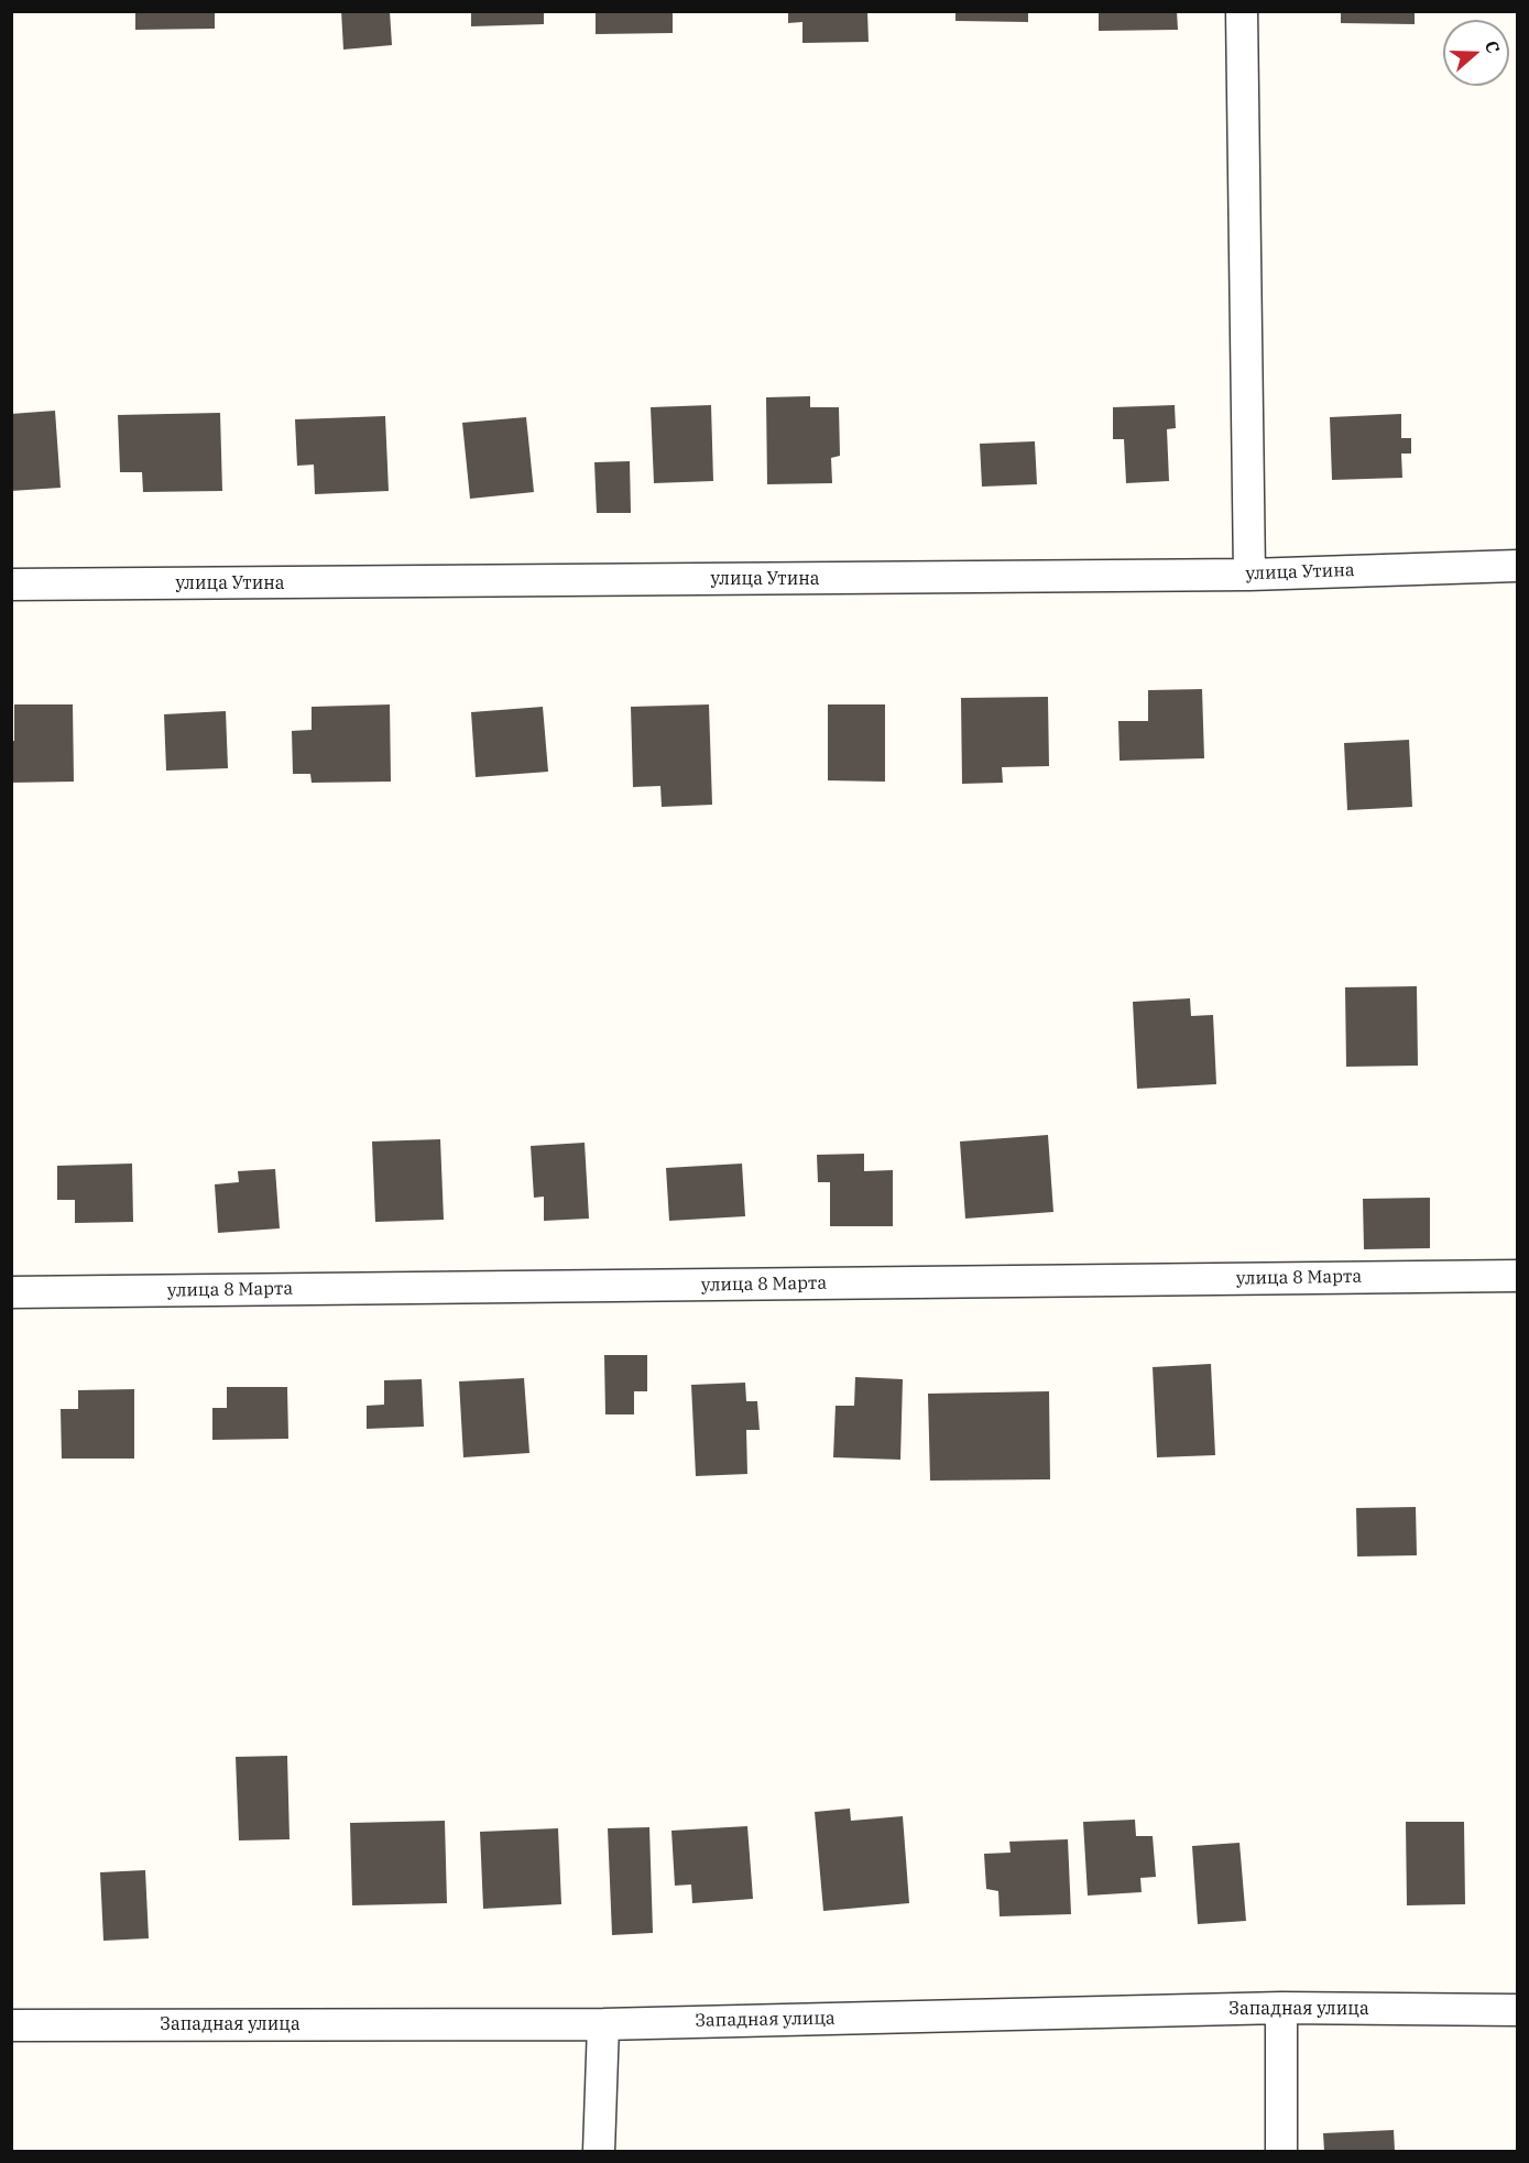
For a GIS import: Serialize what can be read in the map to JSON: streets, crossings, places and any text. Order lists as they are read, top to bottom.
{
  "streets": {
    "street": ["улица Утина", "улица 8 Марта", "Западная улица"]
  },
  "north": "right"
}
